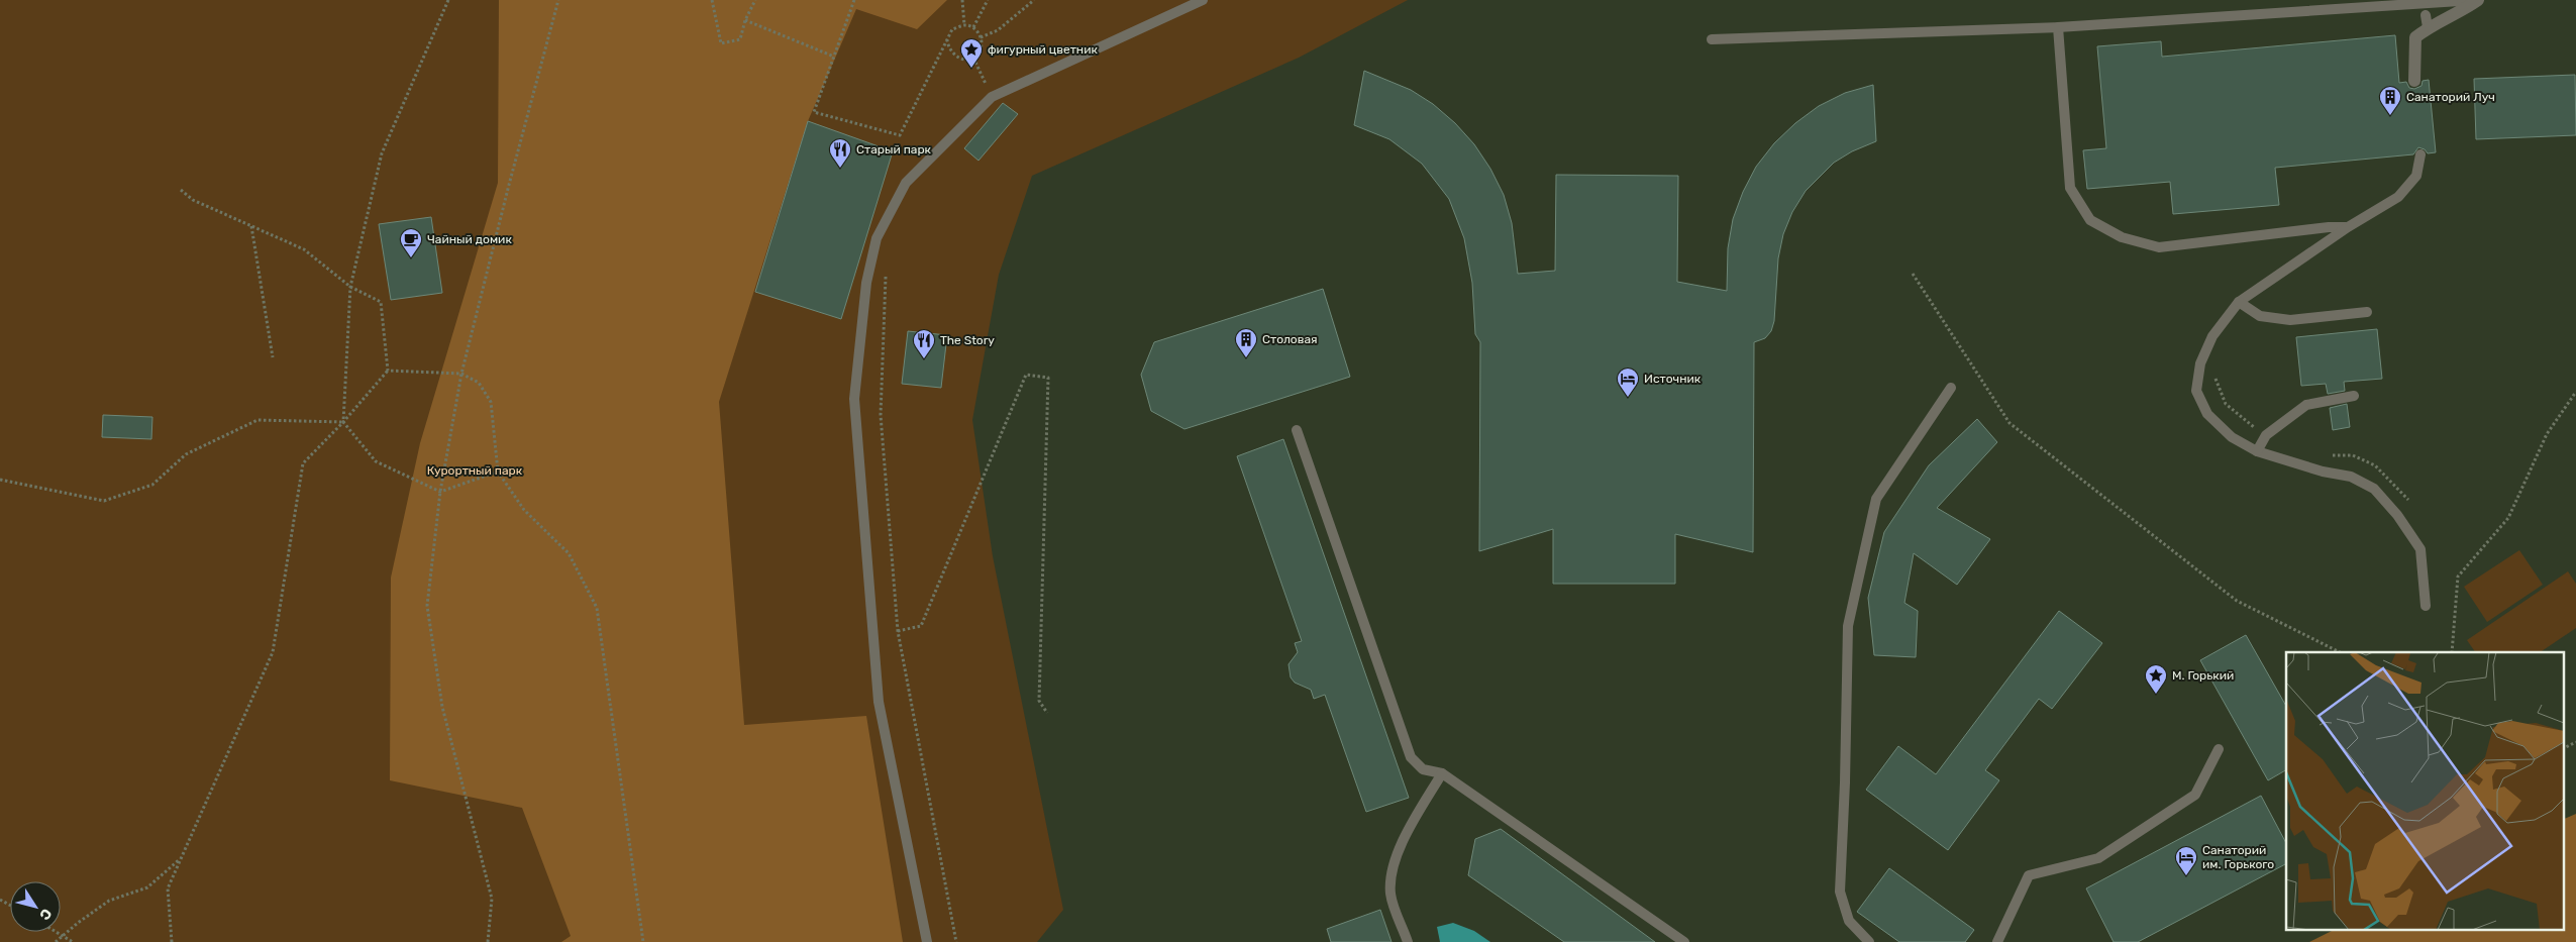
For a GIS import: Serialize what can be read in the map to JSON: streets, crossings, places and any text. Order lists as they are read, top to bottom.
{
  "parks": ["Курортный парк"],
  "places": {
    "place": ["фигурный цветник", "М. Горький"],
    "building": ["Cанаторий Луч", "Столовая"],
    "restaurant": ["Старый парк", "The Story"],
    "cafe": ["Чайный домик"],
    "hotel": ["Источник", "Санаторий им. Горького"]
  },
  "north": "bottom right"
}
